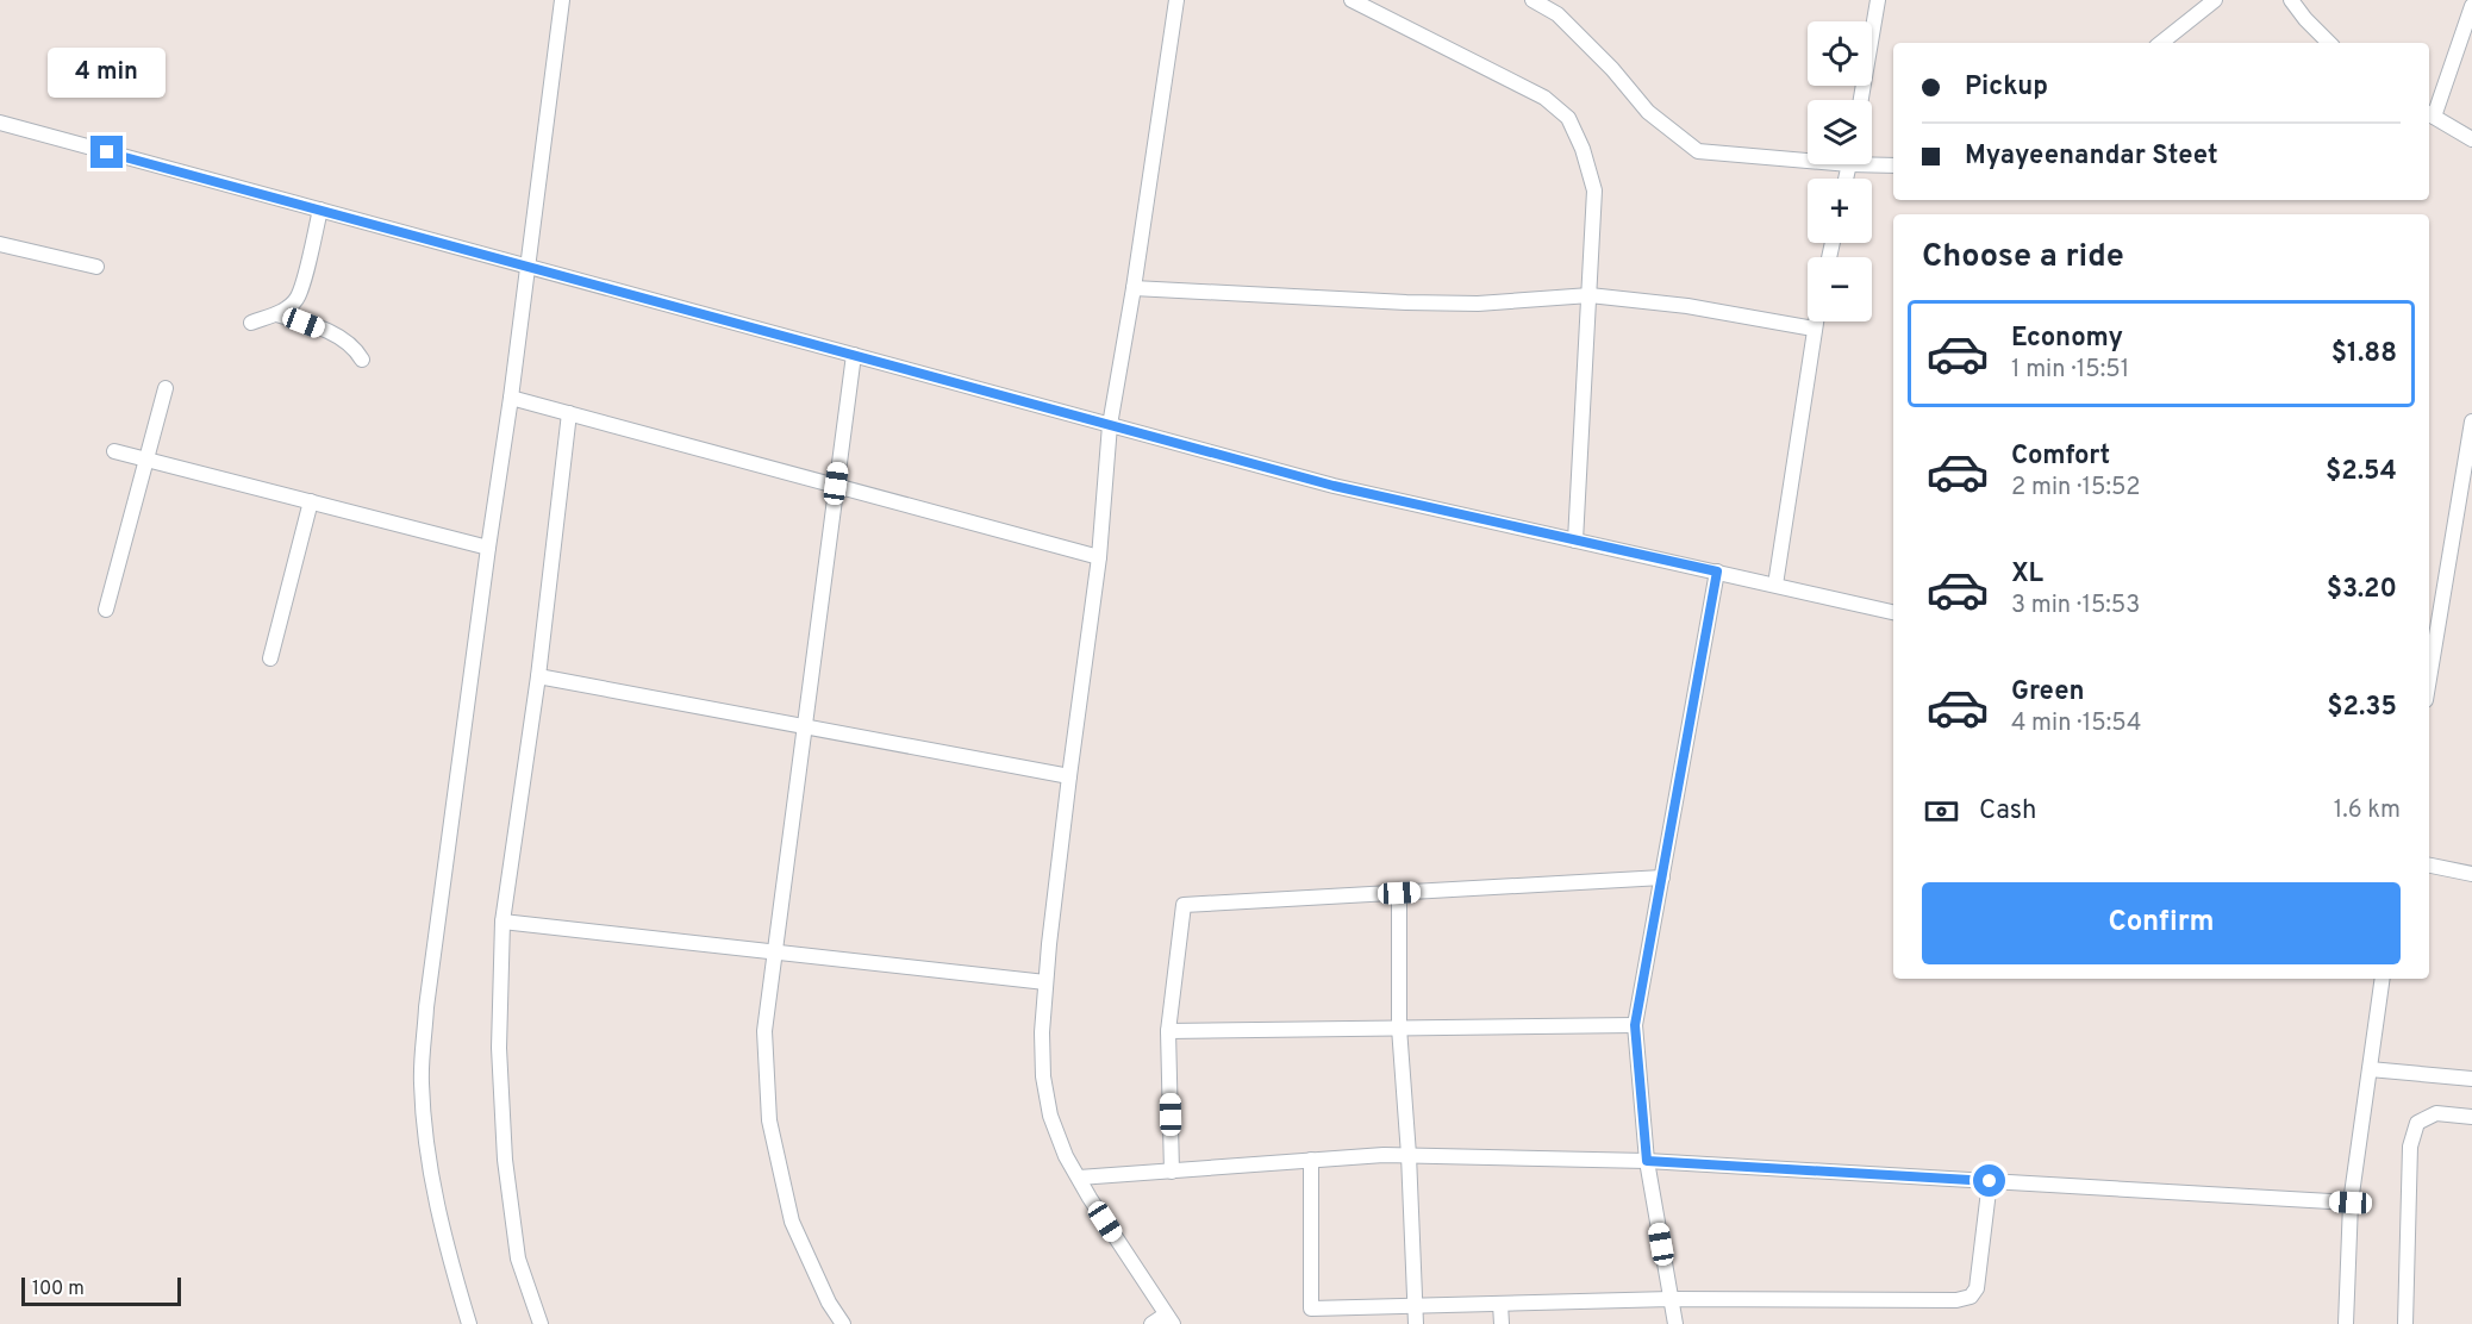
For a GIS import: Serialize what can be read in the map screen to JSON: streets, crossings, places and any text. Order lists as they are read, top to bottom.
{
  "scale_bar": "100 m",
  "page": {
    "map_buttons": ["+", "−"],
    "banner": ["Pickup", "Myayeenandar Steet"],
    "bubble": "4 min",
    "heading": "Choose a ride",
    "list": [
      {
        "name": "Economy",
        "note": "1 min · 15:51",
        "value": "$1.88"
      },
      {
        "name": "Comfort",
        "note": "2 min · 15:52",
        "value": "$2.54"
      },
      {
        "name": "XL",
        "note": "3 min · 15:53",
        "value": "$3.20"
      },
      {
        "name": "Green",
        "note": "4 min · 15:54",
        "value": "$2.35"
      }
    ],
    "pay": ["Cash", "1.6 km"],
    "buttons": "Confirm",
    "scale": "100 m"
  }
}
